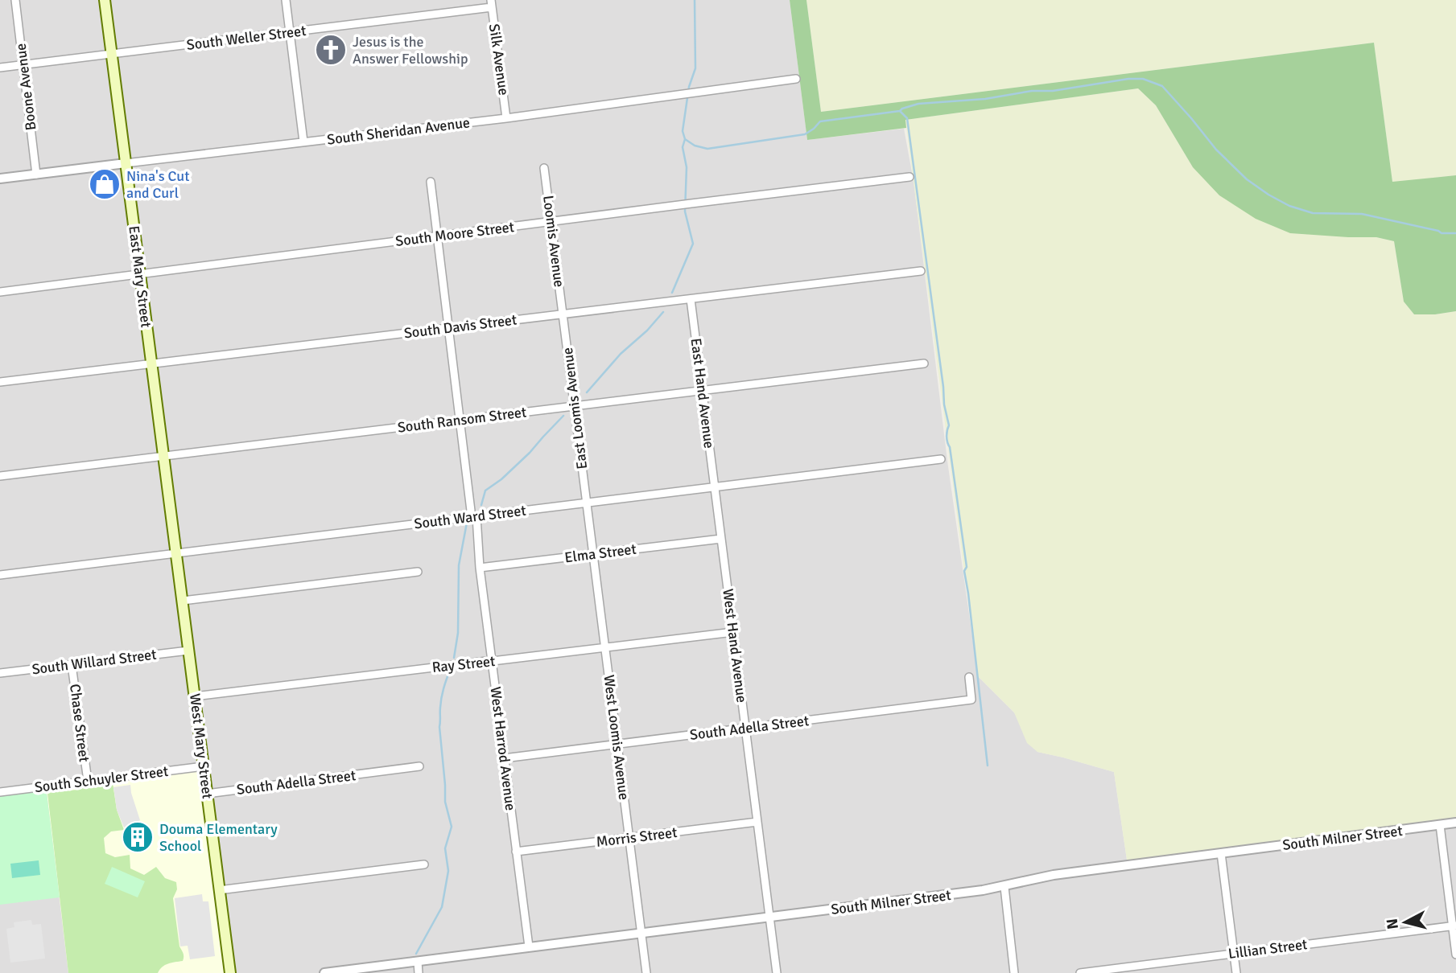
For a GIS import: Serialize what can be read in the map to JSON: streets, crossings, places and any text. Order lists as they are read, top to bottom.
{
  "streets": {
    "main road": ["East Mary Street", "West Mary Street"],
    "street": [
      "South Weller Street",
      "Silk Avenue",
      "Boone Avenue",
      "South Sheridan Avenue",
      "South Moore Street",
      "Loomis Avenue",
      "South Davis Street",
      "East Hand Avenue",
      "East Loomis Avenue",
      "South Ransom Street",
      "South Ward Street",
      "Elma Street",
      "West Hand Avenue",
      "South Willard Street",
      "Ray Street",
      "Chase Street",
      "South Adella Street",
      "West Loomis Avenue",
      "West Harrod Avenue",
      "South Schuyler Street",
      "Morris Street",
      "South Milner Street",
      "Lillian Street"
    ]
  },
  "crossings": [
    ["South Weller Street", "Silk Avenue"],
    ["South Weller Street", "Boone Avenue"],
    ["South Weller Street", "East Mary Street"],
    ["Silk Avenue", "South Sheridan Avenue"],
    ["Boone Avenue", "South Sheridan Avenue"],
    ["South Sheridan Avenue", "East Mary Street"],
    ["South Moore Street", "Loomis Avenue"],
    ["South Moore Street", "East Mary Street"],
    ["Loomis Avenue", "South Davis Street"],
    ["Loomis Avenue", "East Loomis Avenue"],
    ["East Mary Street", "South Davis Street"],
    ["East Mary Street", "South Ransom Street"],
    ["East Mary Street", "South Ward Street"],
    ["East Mary Street", "West Mary Street"],
    ["South Davis Street", "East Hand Avenue"],
    ["South Davis Street", "East Loomis Avenue"],
    ["East Hand Avenue", "South Ransom Street"],
    ["East Hand Avenue", "South Ward Street"],
    ["East Hand Avenue", "West Hand Avenue"],
    ["East Loomis Avenue", "South Ransom Street"],
    ["East Loomis Avenue", "South Ward Street"],
    ["East Loomis Avenue", "West Loomis Avenue"],
    ["South Ward Street", "West Hand Avenue"],
    ["South Ward Street", "West Loomis Avenue"],
    ["South Ward Street", "West Mary Street"],
    ["South Ward Street", "West Harrod Avenue"],
    ["Elma Street", "West Hand Avenue"],
    ["Elma Street", "West Loomis Avenue"],
    ["Elma Street", "West Harrod Avenue"],
    ["West Hand Avenue", "Ray Street"],
    ["West Hand Avenue", "South Adella Street"],
    ["West Hand Avenue", "Morris Street"],
    ["West Hand Avenue", "South Milner Street"],
    ["South Willard Street", "Chase Street"],
    ["South Willard Street", "West Mary Street"],
    ["Ray Street", "West Loomis Avenue"],
    ["Ray Street", "West Mary Street"],
    ["Ray Street", "West Harrod Avenue"],
    ["Chase Street", "South Schuyler Street"],
    ["South Adella Street", "West Loomis Avenue"],
    ["South Adella Street", "West Mary Street"],
    ["South Adella Street", "West Harrod Avenue"],
    ["West Loomis Avenue", "Morris Street"],
    ["West Loomis Avenue", "South Milner Street"],
    ["West Mary Street", "South Schuyler Street"],
    ["West Harrod Avenue", "Morris Street"],
    ["West Harrod Avenue", "South Milner Street"]
  ],
  "places": {
    "church": ["Jesus is the Answer Fellowship"],
    "shop": ["Nina's Cut and Curl"],
    "building": ["Douma Elementary School"]
  },
  "north": "left"
}
